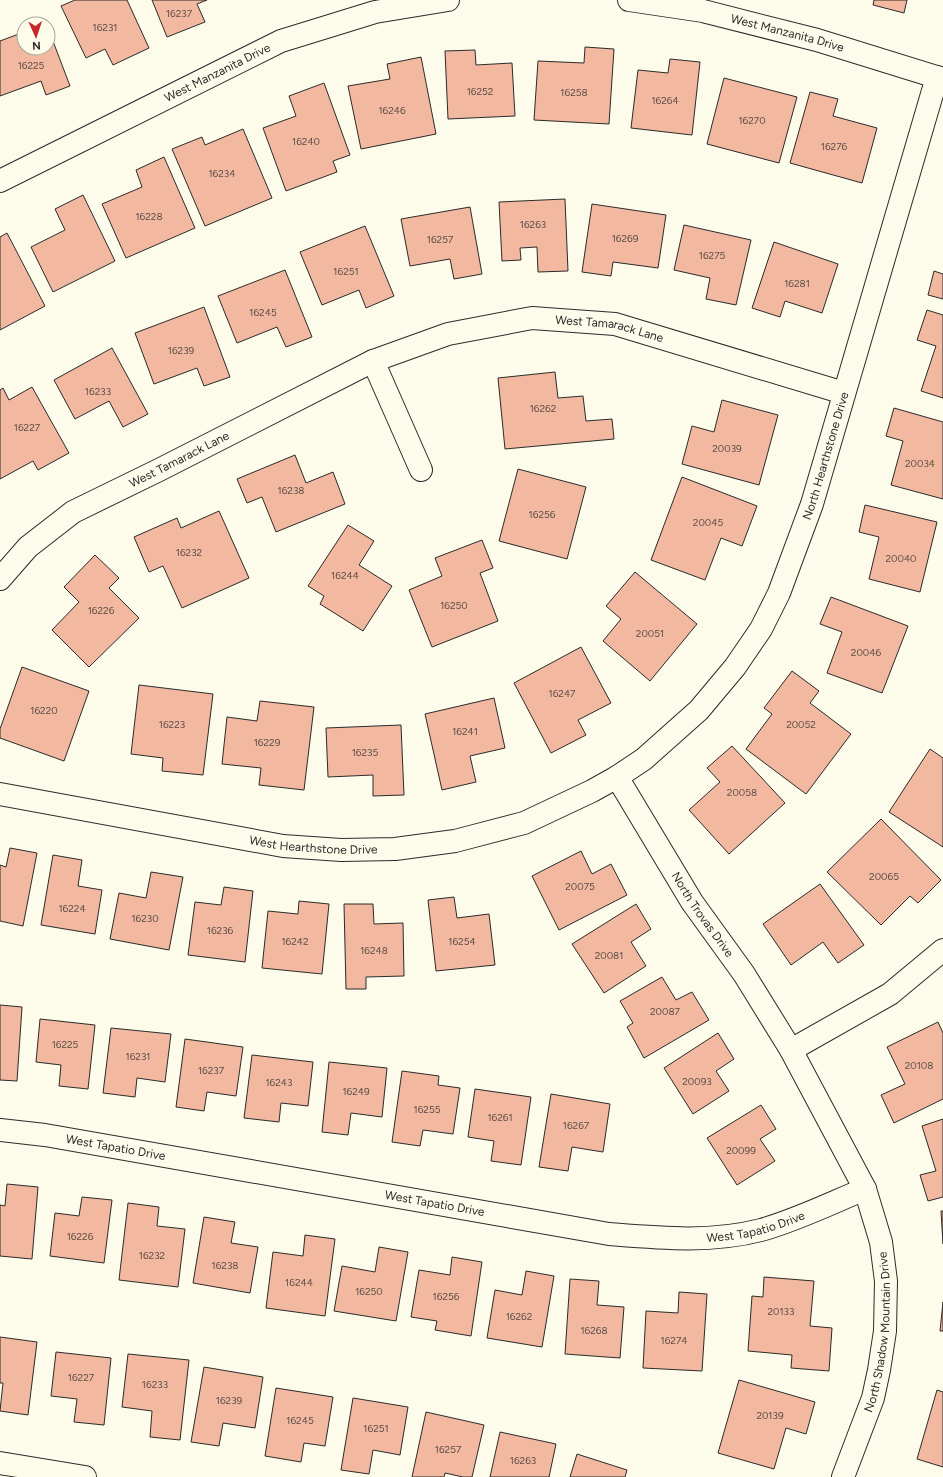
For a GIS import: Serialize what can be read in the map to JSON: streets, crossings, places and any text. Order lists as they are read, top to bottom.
{
  "streets": {
    "street": [
      "West Manzanita Drive",
      "West Tamarack Lane",
      "North Hearthstone Drive",
      "West Hearthstone Drive",
      "North Trovas Drive",
      "West Tapatio Drive",
      "North Shadow Mountain Drive"
    ]
  },
  "crossings": [
    ["West Manzanita Drive", "North Hearthstone Drive"],
    ["West Tamarack Lane", "North Hearthstone Drive"],
    ["North Hearthstone Drive", "West Hearthstone Drive"],
    ["North Hearthstone Drive", "North Trovas Drive"],
    ["West Hearthstone Drive", "North Trovas Drive"],
    ["North Trovas Drive", "North Shadow Mountain Drive"],
    ["West Tapatio Drive", "North Shadow Mountain Drive"]
  ],
  "house_numbers": [
    "16237",
    "16231",
    "16225",
    "16252",
    "16258",
    "16264",
    "16246",
    "16270",
    "16240",
    "16276",
    "16234",
    "16228",
    "16263",
    "16269",
    "16257",
    "16275",
    "16251",
    "16281",
    "16245",
    "16239",
    "16233",
    "16262",
    "16227",
    "20039",
    "20034",
    "16238",
    "16256",
    "20045",
    "16232",
    "20040",
    "16244",
    "16250",
    "16226",
    "20051",
    "20046",
    "16247",
    "16220",
    "16223",
    "20052",
    "16241",
    "16229",
    "16235",
    "20058",
    "20065",
    "20075",
    "16224",
    "16230",
    "16236",
    "16242",
    "16254",
    "16248",
    "20081",
    "20087",
    "16225",
    "16231",
    "20108",
    "16237",
    "20093",
    "16243",
    "16249",
    "16255",
    "16261",
    "16267",
    "20099",
    "16226",
    "16232",
    "16238",
    "16244",
    "16250",
    "16256",
    "20133",
    "16262",
    "16268",
    "16274",
    "16227",
    "16233",
    "16239",
    "20139",
    "16245",
    "16251",
    "16257",
    "16263"
  ],
  "north": "bottom"
}
